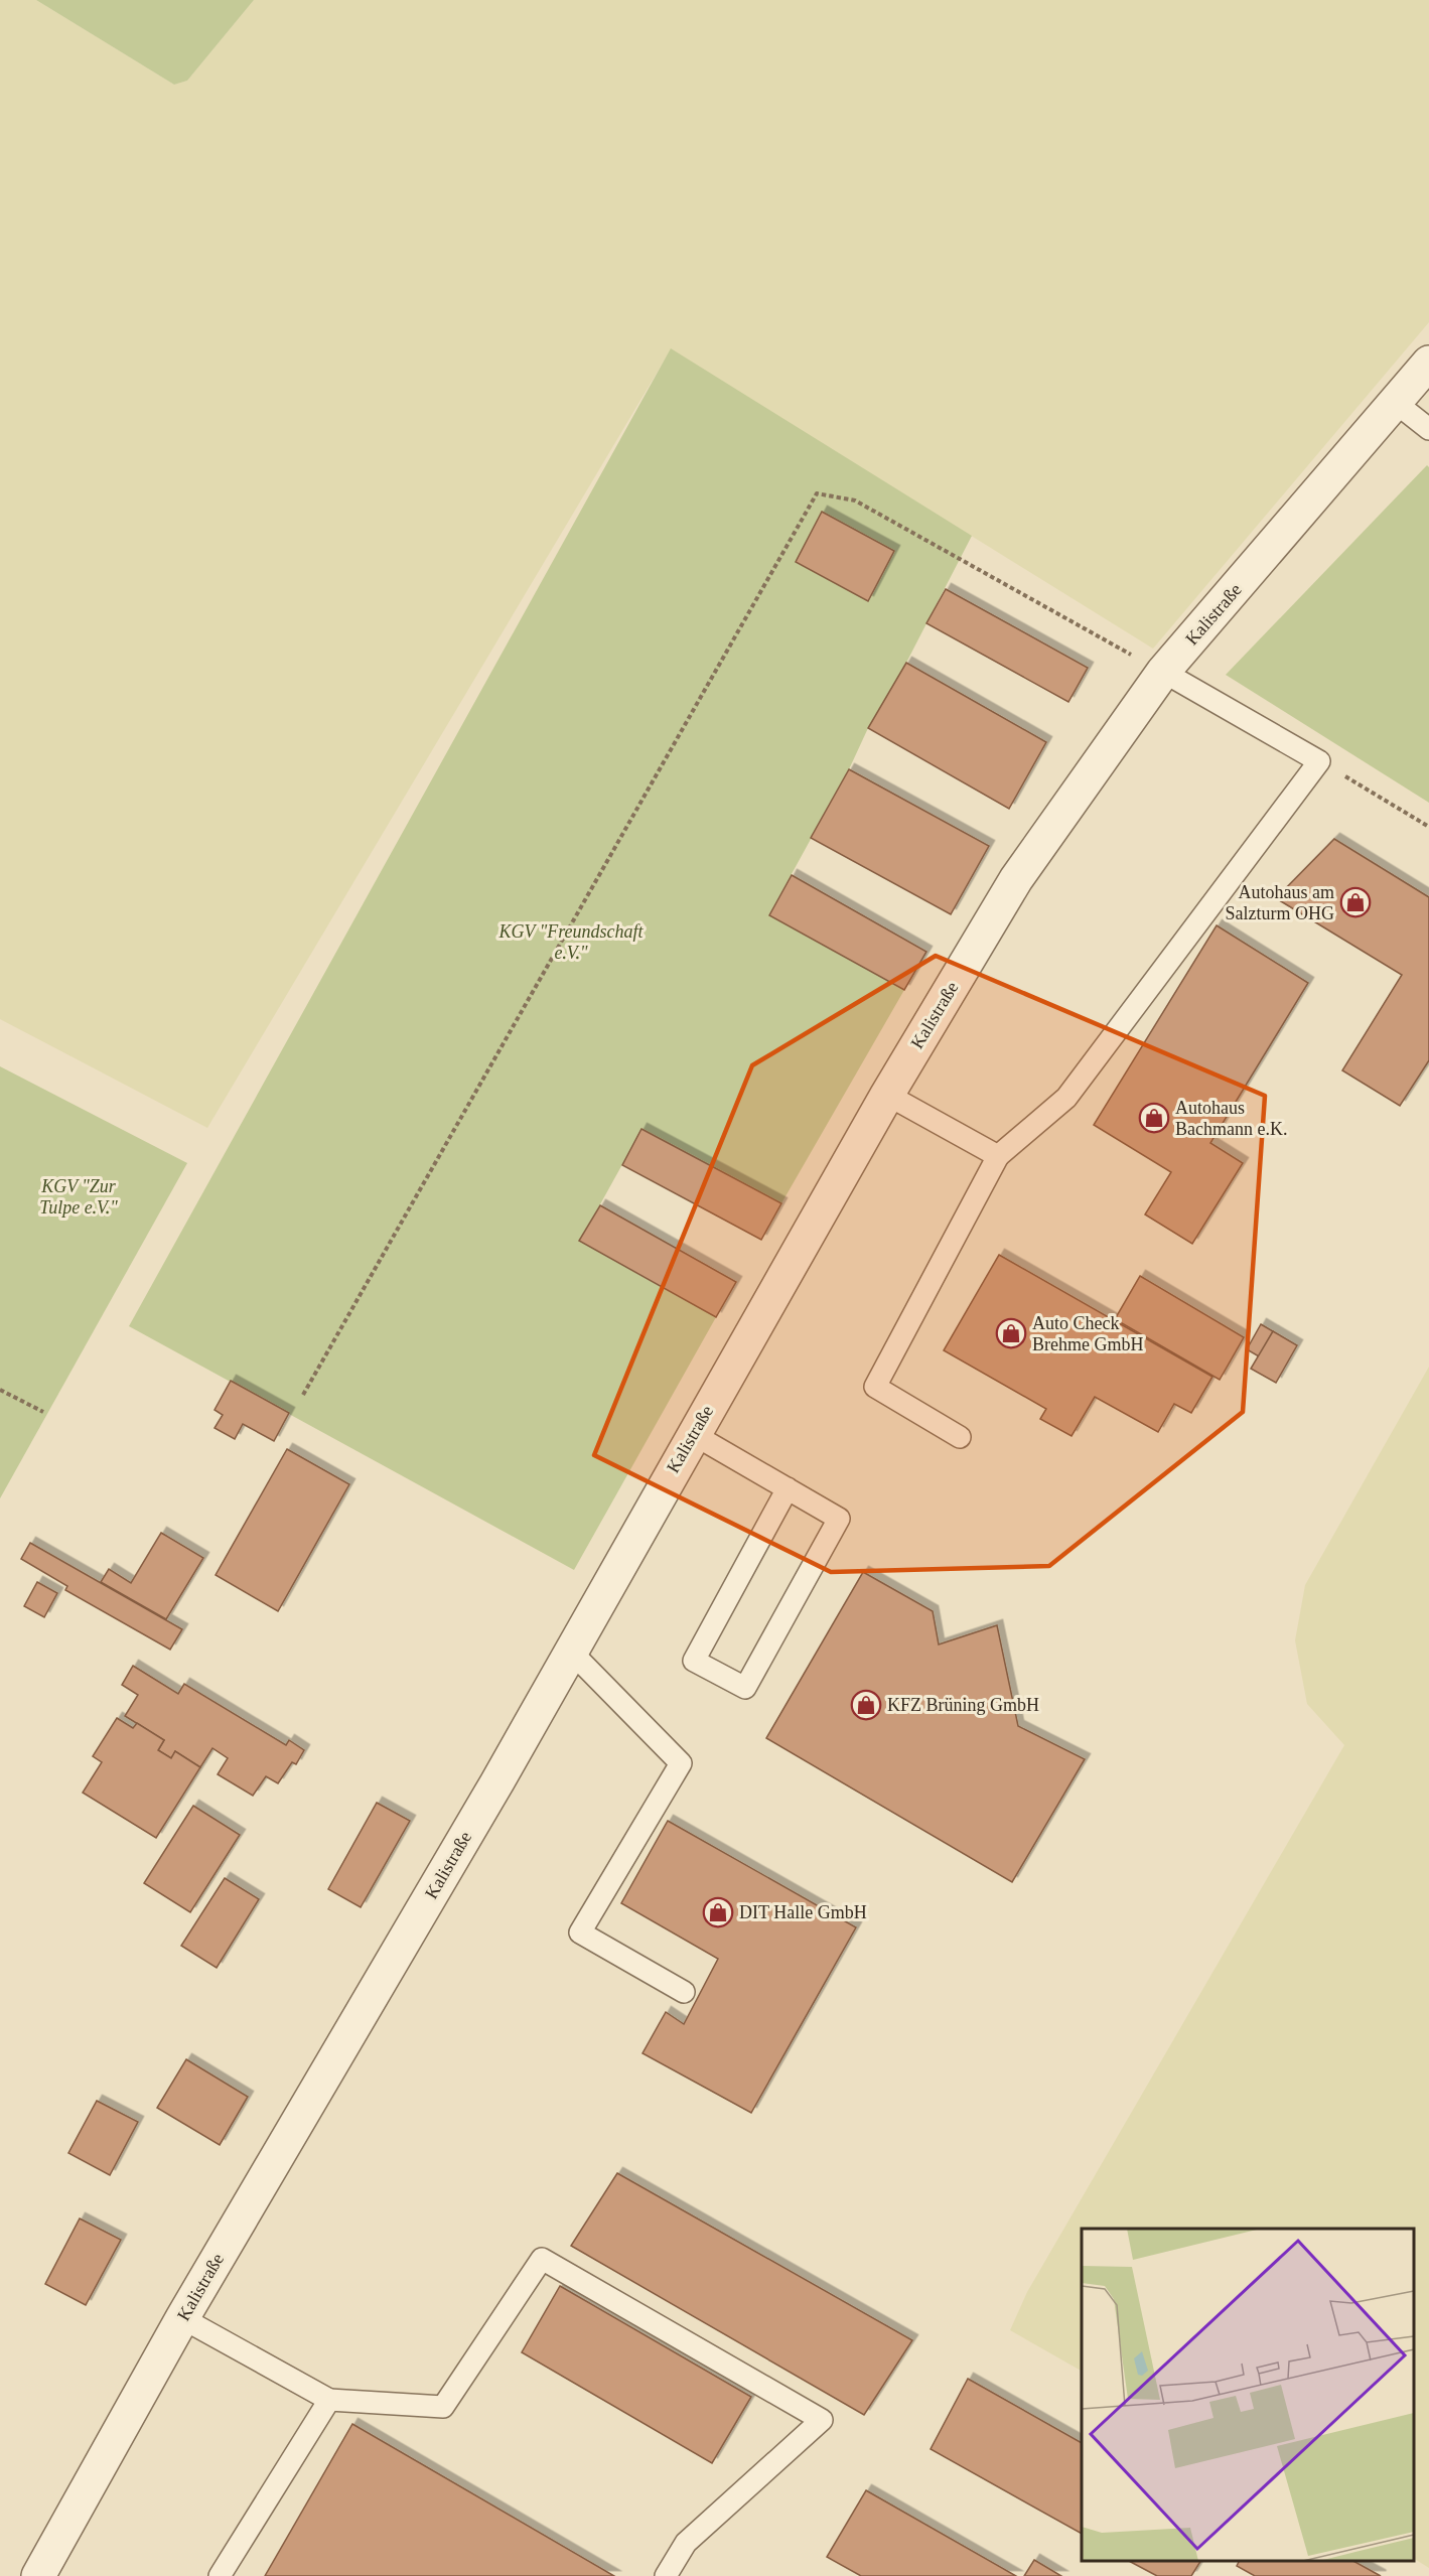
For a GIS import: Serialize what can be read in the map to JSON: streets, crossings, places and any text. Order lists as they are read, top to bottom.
{
  "streets": {
    "street": ["Kalistraße"]
  },
  "parks": ["KGV \"Freundschaft e.V.\"", "KGV \"Zur Tulpe e.V.\""],
  "places": {
    "shop": [
      "Autohaus am Salzturm OHG",
      "Autohaus Bachmann e.K.",
      "Auto Check Brehme GmbH",
      "KFZ Brüning GmbH",
      "DIT Halle GmbH"
    ]
  }
}
